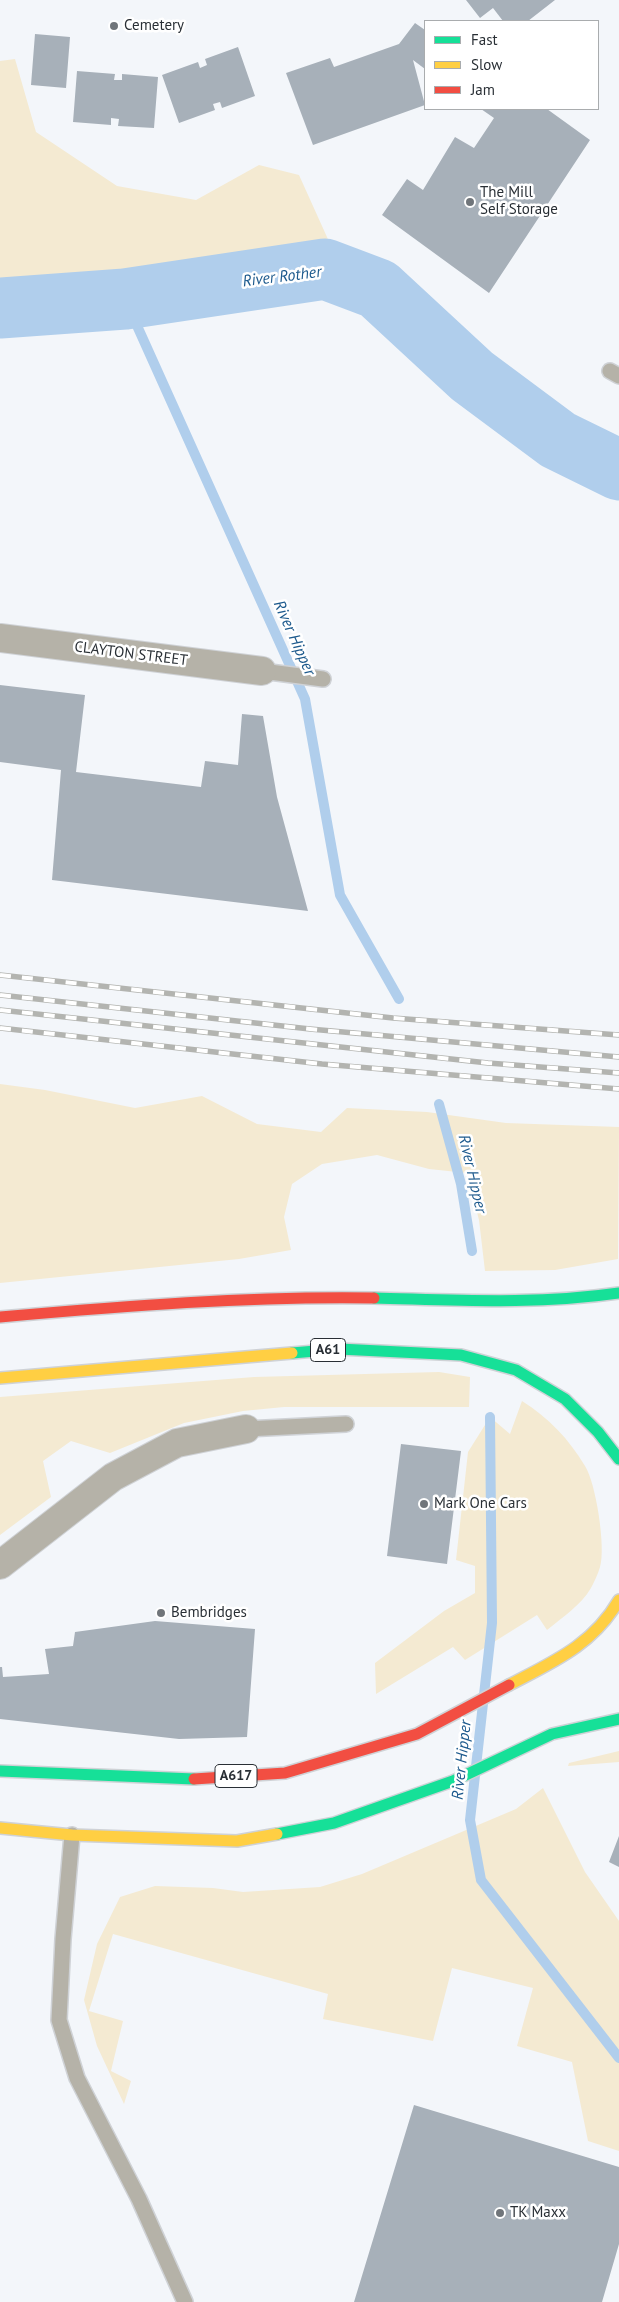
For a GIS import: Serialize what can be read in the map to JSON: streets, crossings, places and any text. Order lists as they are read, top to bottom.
{
  "streets": {
    "highway": ["A61", "A617"],
    "street": ["CLAYTON STREET"]
  },
  "water": ["River Rother", "River Hipper"],
  "places": [
    "Cemetery",
    "The Mill Self Storage",
    "Mark One Cars",
    "Bembridges",
    "TK Maxx"
  ],
  "legend": ["Fast", "Slow", "Jam"]
}
